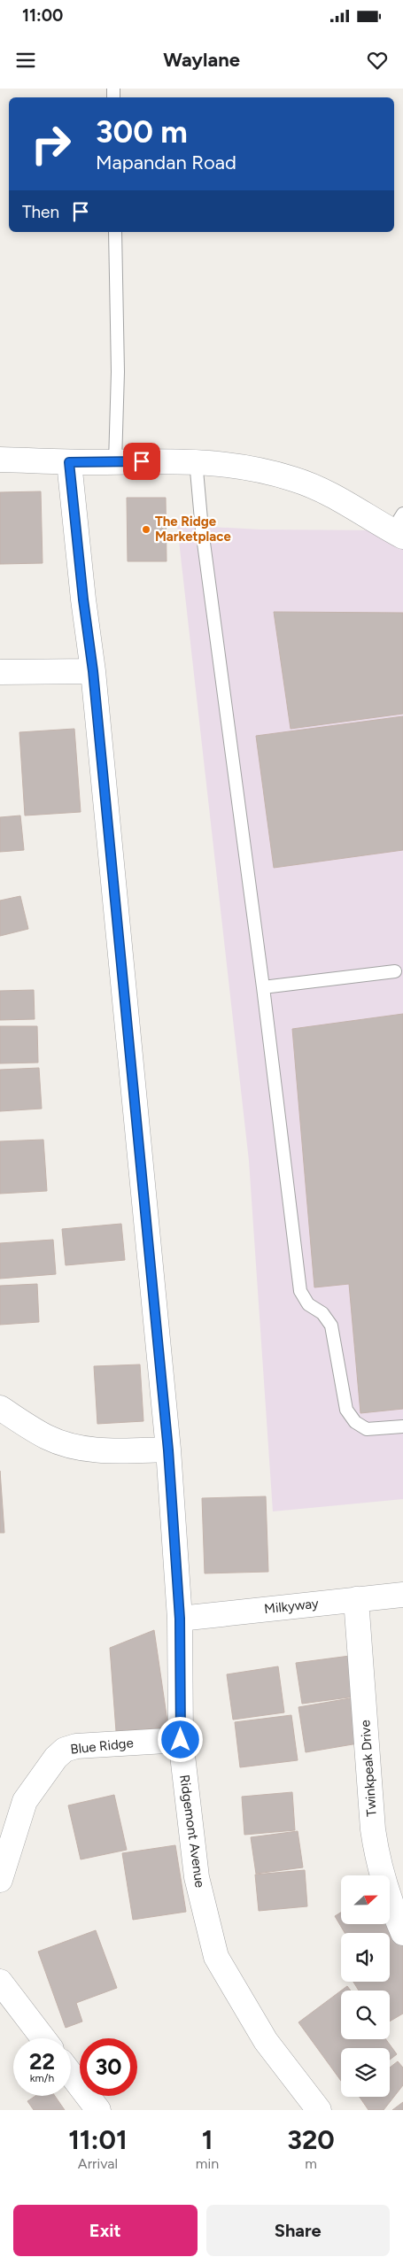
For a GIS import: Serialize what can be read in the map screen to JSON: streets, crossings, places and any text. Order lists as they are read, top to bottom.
{
  "streets": {
    "street": [
      "Milkyway",
      "Blue Ridge",
      "Twinkpeak Drive",
      "Ridgemont Avenue"
    ]
  },
  "crossings": [
    ["Milkyway", "Twinkpeak Drive"],
    ["Milkyway", "Ridgemont Avenue"],
    ["Blue Ridge", "Ridgemont Avenue"]
  ],
  "places": ["The Ridge Marketplace"],
  "north": "right",
  "page": {
    "status": "11:00",
    "header": "Waylane",
    "turn": ["300 m", "Mapandan Road"],
    "then": "Then",
    "speed": "22 km/h",
    "limit": "30",
    "eta": [
      "11:01",
      "Arrival",
      "1",
      "min",
      "320",
      "m"
    ],
    "buttons": ["Exit", "Share"]
  }
}
